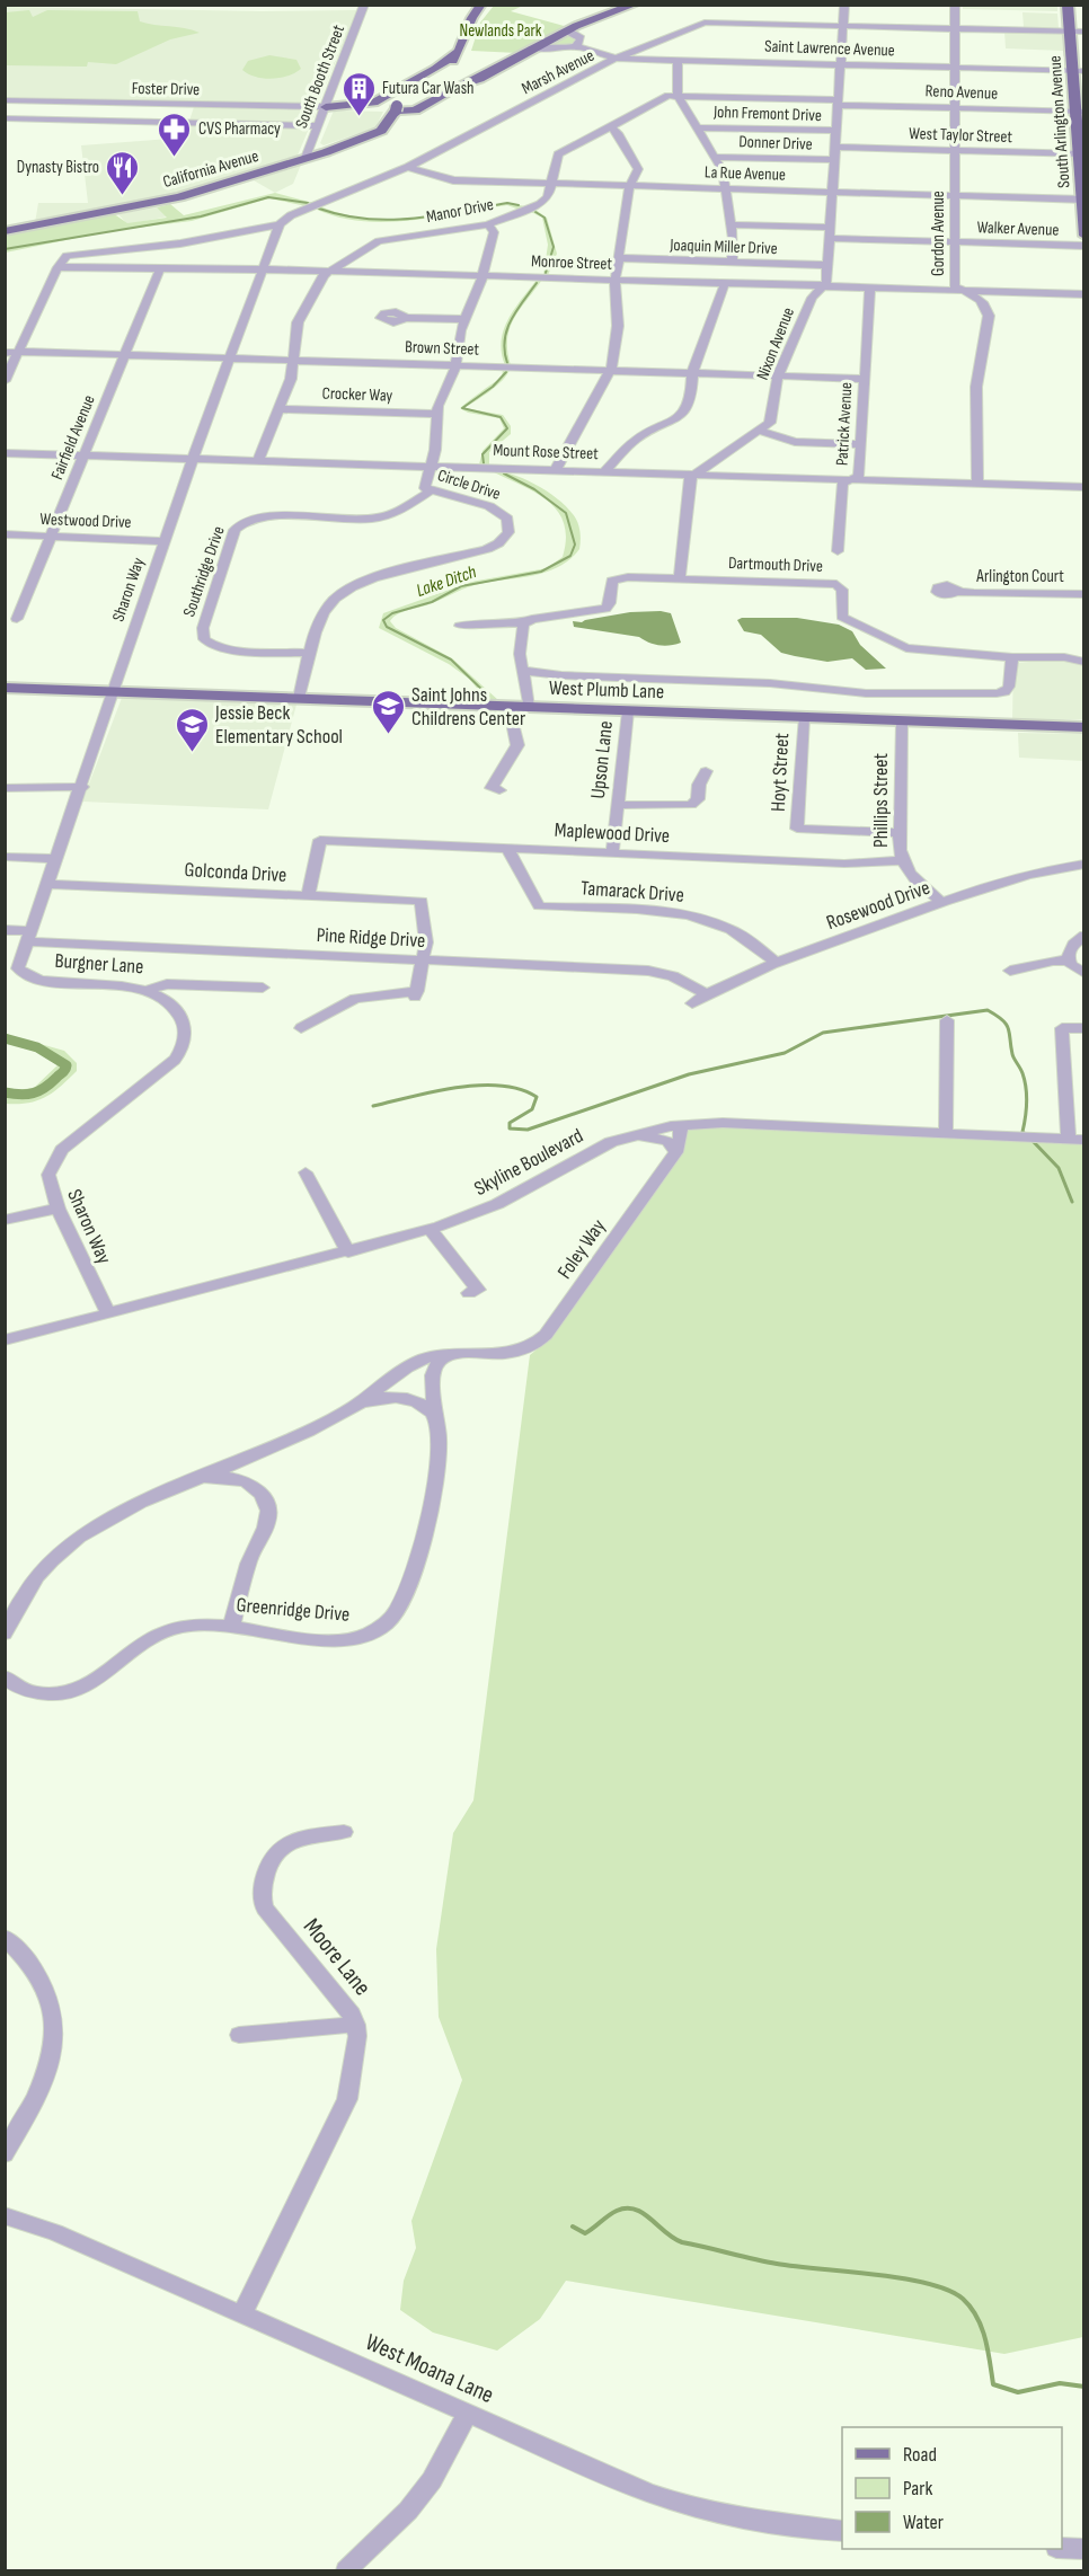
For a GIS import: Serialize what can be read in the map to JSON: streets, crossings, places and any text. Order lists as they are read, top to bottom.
{
  "streets": {
    "main road": ["South Arlington Avenue", "California Avenue", "West Plumb Lane"],
    "street": [
      "Saint Lawrence Avenue",
      "Marsh Avenue",
      "South Booth Street",
      "Foster Drive",
      "Reno Avenue",
      "John Fremont Drive",
      "West Taylor Street",
      "Donner Drive",
      "La Rue Avenue",
      "Manor Drive",
      "Walker Avenue",
      "Gordon Avenue",
      "Joaquin Miller Drive",
      "Monroe Street",
      "Nixon Avenue",
      "Brown Street",
      "Crocker Way",
      "Patrick Avenue",
      "Fairfield Avenue",
      "Mount Rose Street",
      "Circle Drive",
      "Westwood Drive",
      "Dartmouth Drive",
      "Southridge Drive",
      "Arlington Court",
      "Sharon Way",
      "Upson Lane",
      "Hoyt Street",
      "Phillips Street",
      "Maplewood Drive",
      "Golconda Drive",
      "Tamarack Drive",
      "Rosewood Drive",
      "Pine Ridge Drive",
      "Burgner Lane",
      "Skyline Boulevard",
      "Foley Way",
      "Greenridge Drive",
      "Moore Lane",
      "West Moana Lane"
    ]
  },
  "crossings": [
    ["Saint Lawrence Avenue", "Marsh Avenue"],
    ["Saint Lawrence Avenue", "South Arlington Avenue"],
    ["Saint Lawrence Avenue", "Gordon Avenue"],
    ["Saint Lawrence Avenue", "Nixon Avenue"],
    ["Marsh Avenue", "South Arlington Avenue"],
    ["Marsh Avenue", "La Rue Avenue"],
    ["Marsh Avenue", "Gordon Avenue"],
    ["Marsh Avenue", "Monroe Street"],
    ["Marsh Avenue", "Nixon Avenue"],
    ["Marsh Avenue", "Sharon Way"],
    ["South Booth Street", "Foster Drive"],
    ["South Booth Street", "California Avenue"],
    ["Reno Avenue", "South Arlington Avenue"],
    ["Reno Avenue", "Manor Drive"],
    ["Reno Avenue", "Gordon Avenue"],
    ["Reno Avenue", "Nixon Avenue"],
    ["John Fremont Drive", "Nixon Avenue"],
    ["South Arlington Avenue", "West Taylor Street"],
    ["South Arlington Avenue", "La Rue Avenue"],
    ["West Taylor Street", "Gordon Avenue"],
    ["West Taylor Street", "Nixon Avenue"],
    ["Donner Drive", "Nixon Avenue"],
    ["La Rue Avenue", "Manor Drive"],
    ["La Rue Avenue", "Gordon Avenue"],
    ["La Rue Avenue", "Nixon Avenue"],
    ["Manor Drive", "Monroe Street"],
    ["Manor Drive", "Nixon Avenue"],
    ["Manor Drive", "Brown Street"],
    ["Manor Drive", "Crocker Way"],
    ["Manor Drive", "Mount Rose Street"],
    ["Manor Drive", "Circle Drive"],
    ["Walker Avenue", "Gordon Avenue"],
    ["Walker Avenue", "Nixon Avenue"],
    ["Gordon Avenue", "Monroe Street"],
    ["Gordon Avenue", "Mount Rose Street"],
    ["Joaquin Miller Drive", "Nixon Avenue"],
    ["Monroe Street", "Nixon Avenue"],
    ["Monroe Street", "Patrick Avenue"],
    ["Monroe Street", "Fairfield Avenue"],
    ["Monroe Street", "Circle Drive"],
    ["Monroe Street", "Sharon Way"],
    ["Nixon Avenue", "Brown Street"],
    ["Nixon Avenue", "Mount Rose Street"],
    ["Brown Street", "Patrick Avenue"],
    ["Brown Street", "Fairfield Avenue"],
    ["Brown Street", "Circle Drive"],
    ["Brown Street", "Sharon Way"],
    ["Crocker Way", "Circle Drive"],
    ["Patrick Avenue", "Mount Rose Street"],
    ["Fairfield Avenue", "Mount Rose Street"],
    ["Fairfield Avenue", "Westwood Drive"],
    ["Mount Rose Street", "Circle Drive"],
    ["Mount Rose Street", "Sharon Way"],
    ["Circle Drive", "Southridge Drive"],
    ["Circle Drive", "West Plumb Lane"],
    ["Westwood Drive", "Sharon Way"],
    ["Sharon Way", "West Plumb Lane"],
    ["Sharon Way", "Golconda Drive"],
    ["Sharon Way", "Pine Ridge Drive"],
    ["Sharon Way", "Burgner Lane"],
    ["Sharon Way", "Skyline Boulevard"],
    ["West Plumb Lane", "Upson Lane"],
    ["West Plumb Lane", "Hoyt Street"],
    ["West Plumb Lane", "Phillips Street"],
    ["Upson Lane", "Maplewood Drive"],
    ["Hoyt Street", "Phillips Street"],
    ["Phillips Street", "Maplewood Drive"],
    ["Phillips Street", "Rosewood Drive"],
    ["Maplewood Drive", "Golconda Drive"],
    ["Maplewood Drive", "Tamarack Drive"],
    ["Golconda Drive", "Pine Ridge Drive"],
    ["Tamarack Drive", "Rosewood Drive"],
    ["Rosewood Drive", "Pine Ridge Drive"],
    ["Skyline Boulevard", "Foley Way"],
    ["Foley Way", "Greenridge Drive"],
    ["Moore Lane", "West Moana Lane"]
  ],
  "water": ["Lake Ditch"],
  "parks": ["Newlands Park"],
  "places": {
    "building": ["Futura Car Wash"],
    "pharmacy": ["CVS Pharmacy"],
    "restaurant": ["Dynasty Bistro"],
    "school or university": ["Saint Johns Childrens Center", "Jessie Beck Elementary School"]
  },
  "legend": ["Road", "Park", "Water"]
}
